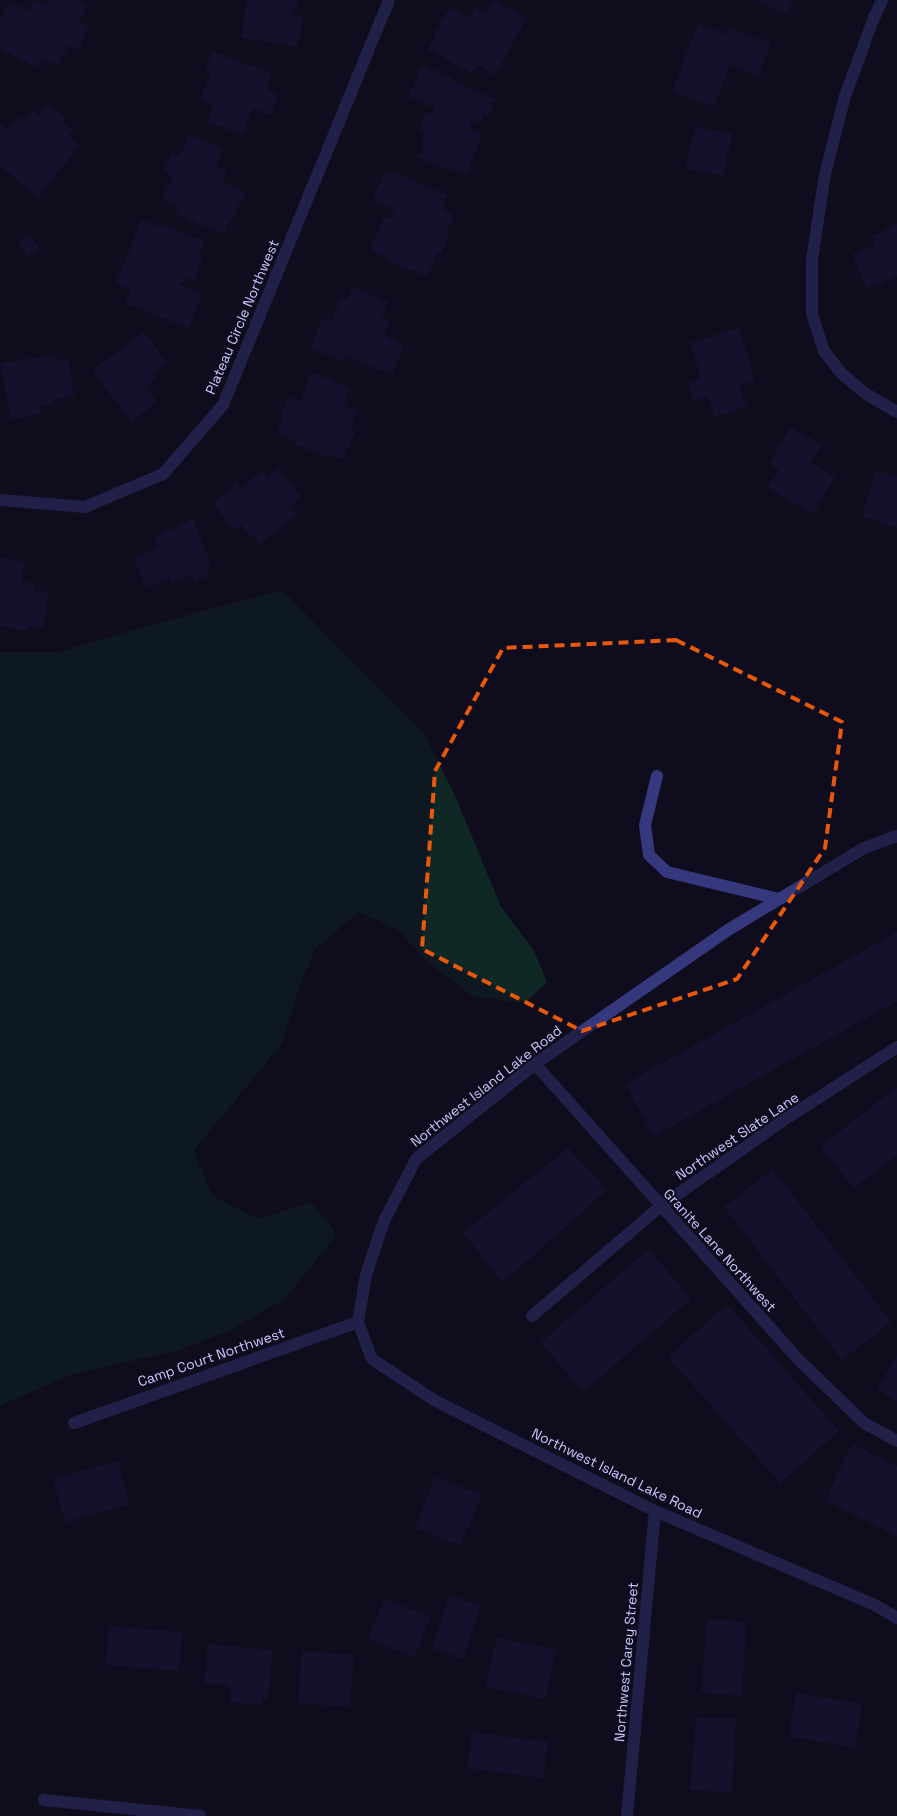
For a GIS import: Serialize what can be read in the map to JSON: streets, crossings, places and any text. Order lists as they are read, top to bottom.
{
  "streets": {
    "street": [
      "Plateau Circle Northwest",
      "Northwest Island Lake Road",
      "Northwest Slate Lane",
      "Granite Lane Northwest",
      "Camp Court Northwest",
      "Northwest Carey Street"
    ]
  },
  "crossings": [
    ["Northwest Island Lake Road", "Granite Lane Northwest"],
    ["Northwest Island Lake Road", "Camp Court Northwest"],
    ["Northwest Island Lake Road", "Northwest Carey Street"],
    ["Northwest Slate Lane", "Granite Lane Northwest"]
  ]
}
